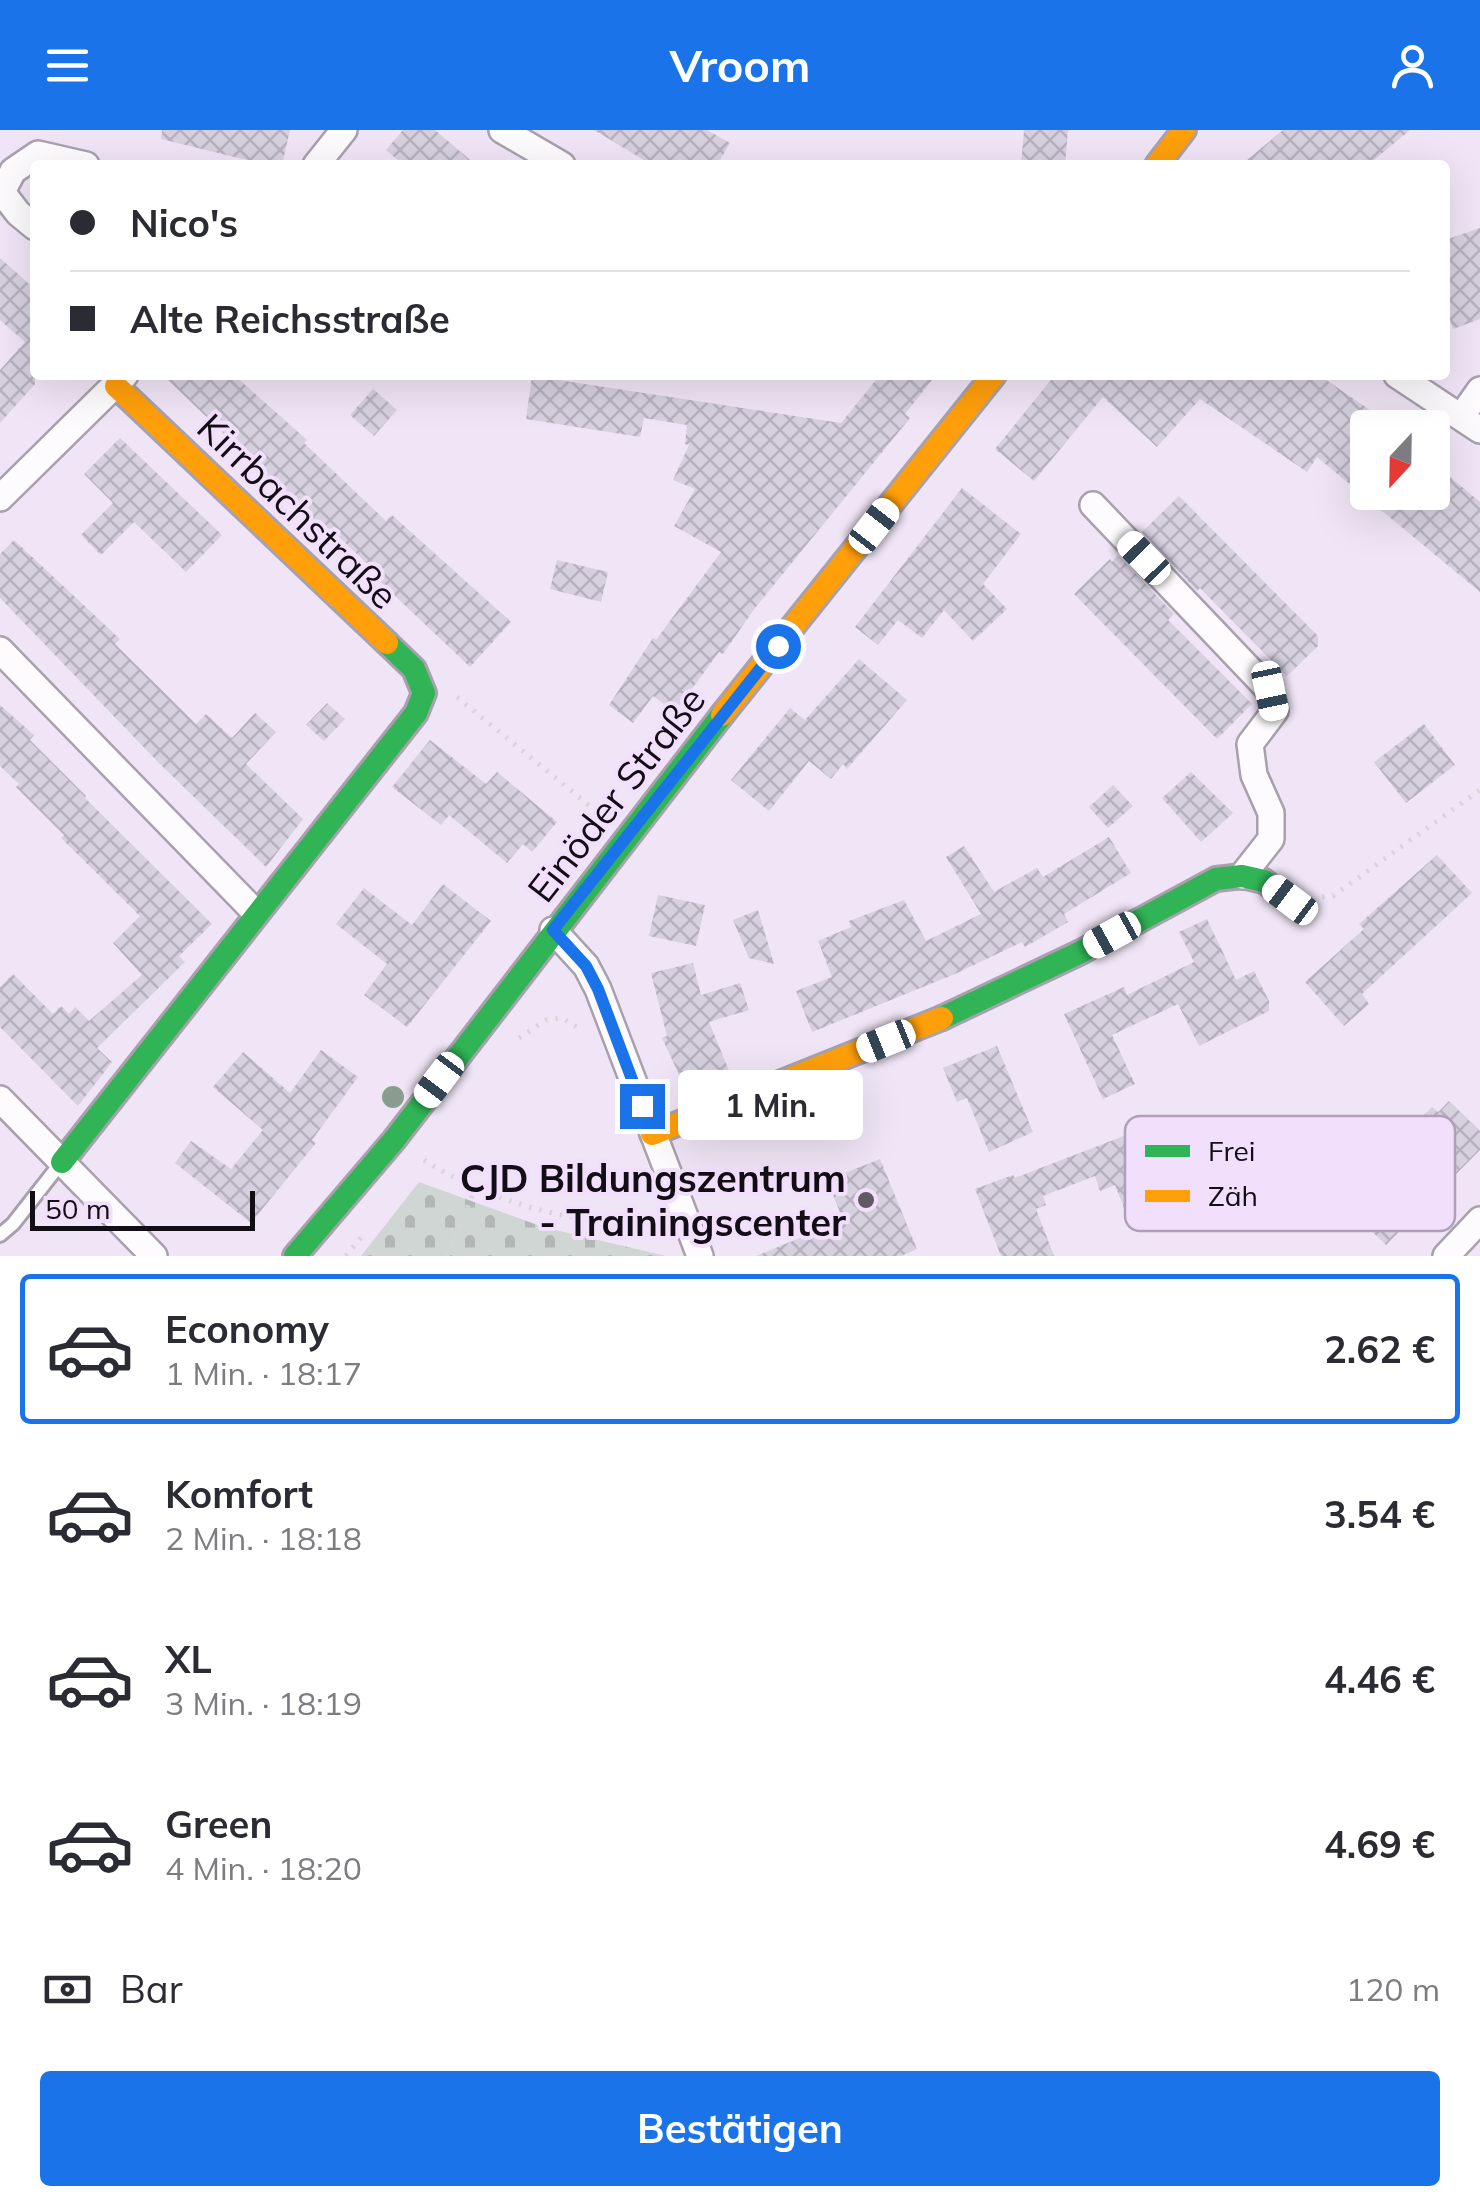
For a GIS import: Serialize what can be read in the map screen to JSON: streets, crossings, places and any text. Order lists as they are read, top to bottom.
{
  "streets": {
    "street": ["Kirrbachstraße", "Einöder Straße"]
  },
  "places": ["CJD Bildungszentrum - Trainingscenter"],
  "legend": ["Frei", "Zäh"],
  "scale_bar": "50 m",
  "north": "bottom",
  "page": {
    "header": "Vroom",
    "banner": ["Nico's", "Alte Reichsstraße"],
    "bubble": "1 Min.",
    "scale": "50 m",
    "list": [
      {
        "name": "Economy",
        "note": "1 Min. · 18:17",
        "value": "2.62 €"
      },
      {
        "name": "Komfort",
        "note": "2 Min. · 18:18",
        "value": "3.54 €"
      },
      {
        "name": "XL",
        "note": "3 Min. · 18:19",
        "value": "4.46 €"
      },
      {
        "name": "Green",
        "note": "4 Min. · 18:20",
        "value": "4.69 €"
      }
    ],
    "pay": ["Bar", "120 m"],
    "buttons": "Bestätigen"
  }
}
